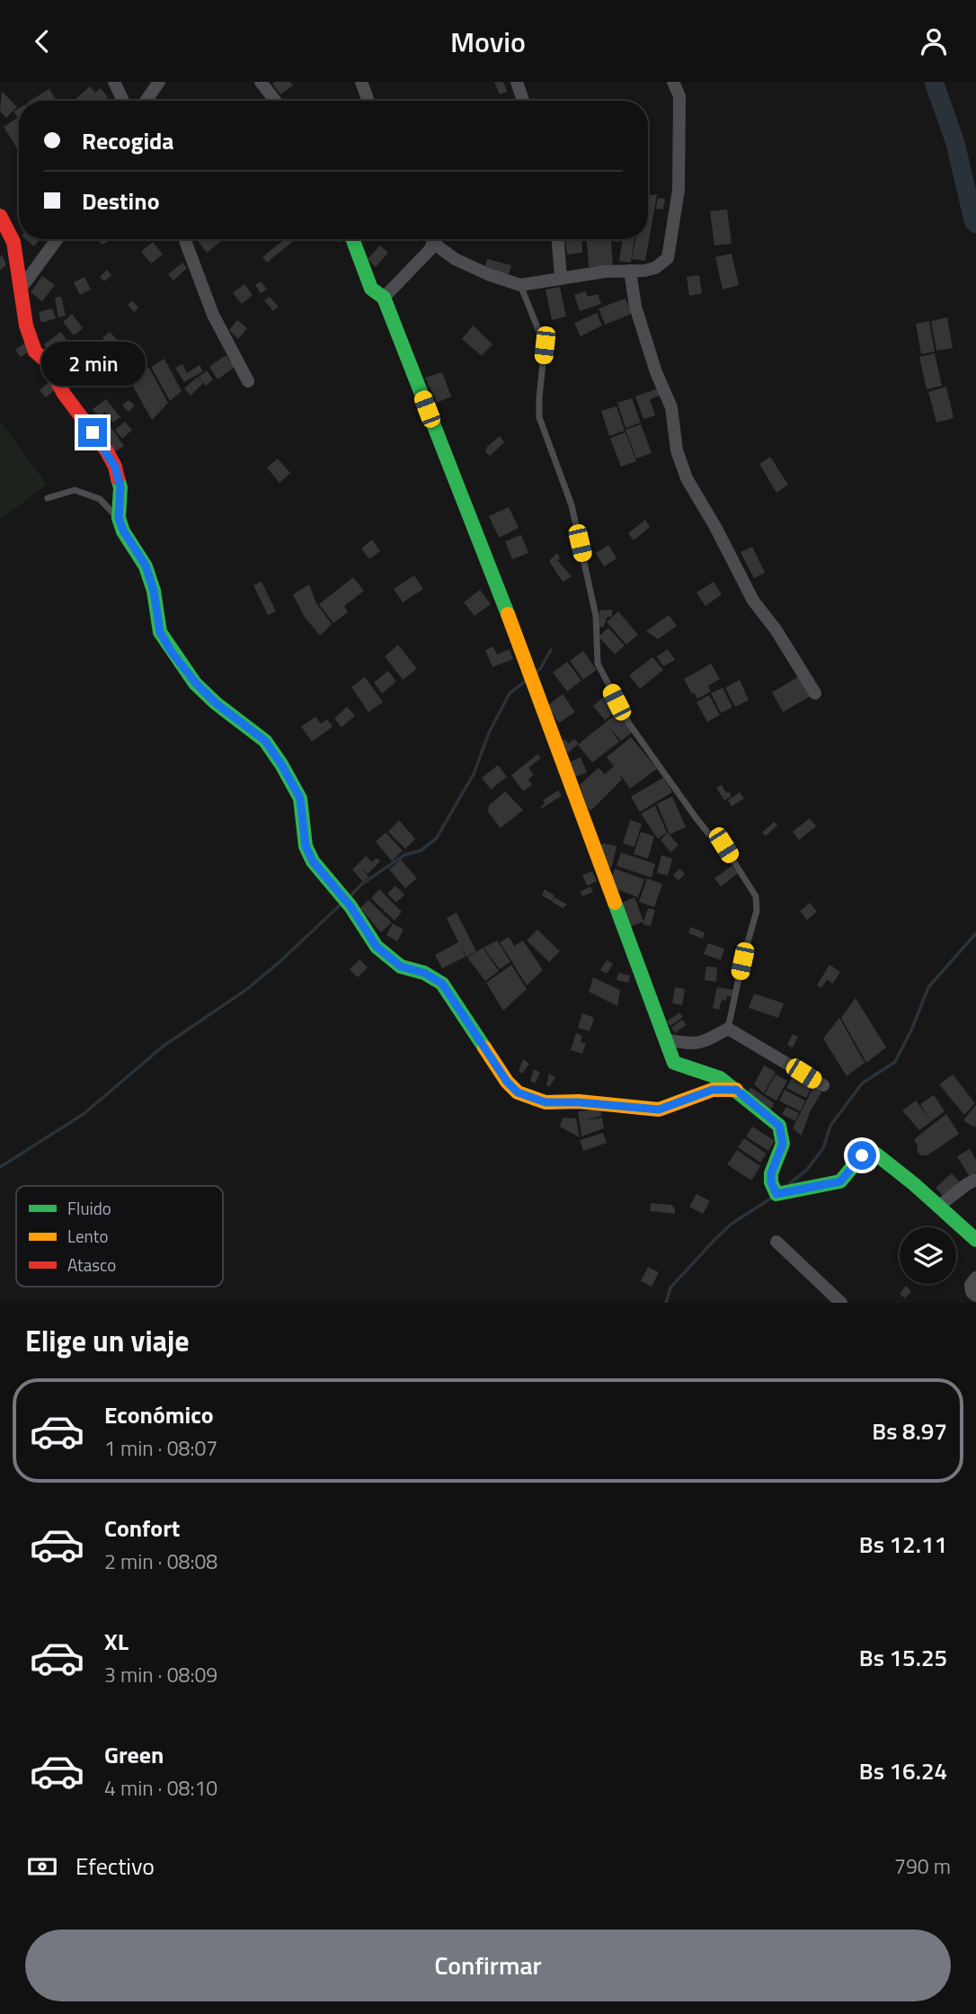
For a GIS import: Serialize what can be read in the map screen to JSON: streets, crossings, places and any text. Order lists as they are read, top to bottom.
{
  "legend": ["Fluido", "Lento", "Atasco"],
  "page": {
    "header": "Movio",
    "banner": ["Recogida", "Destino"],
    "bubble": "2 min",
    "heading": "Elige un viaje",
    "list": [
      {
        "name": "Económico",
        "note": "1 min · 08:07",
        "value": "Bs 8.97"
      },
      {
        "name": "Confort",
        "note": "2 min · 08:08",
        "value": "Bs 12.11"
      },
      {
        "name": "XL",
        "note": "3 min · 08:09",
        "value": "Bs 15.25"
      },
      {
        "name": "Green",
        "note": "4 min · 08:10",
        "value": "Bs 16.24"
      }
    ],
    "pay": ["Efectivo", "790 m"],
    "buttons": "Confirmar"
  }
}
